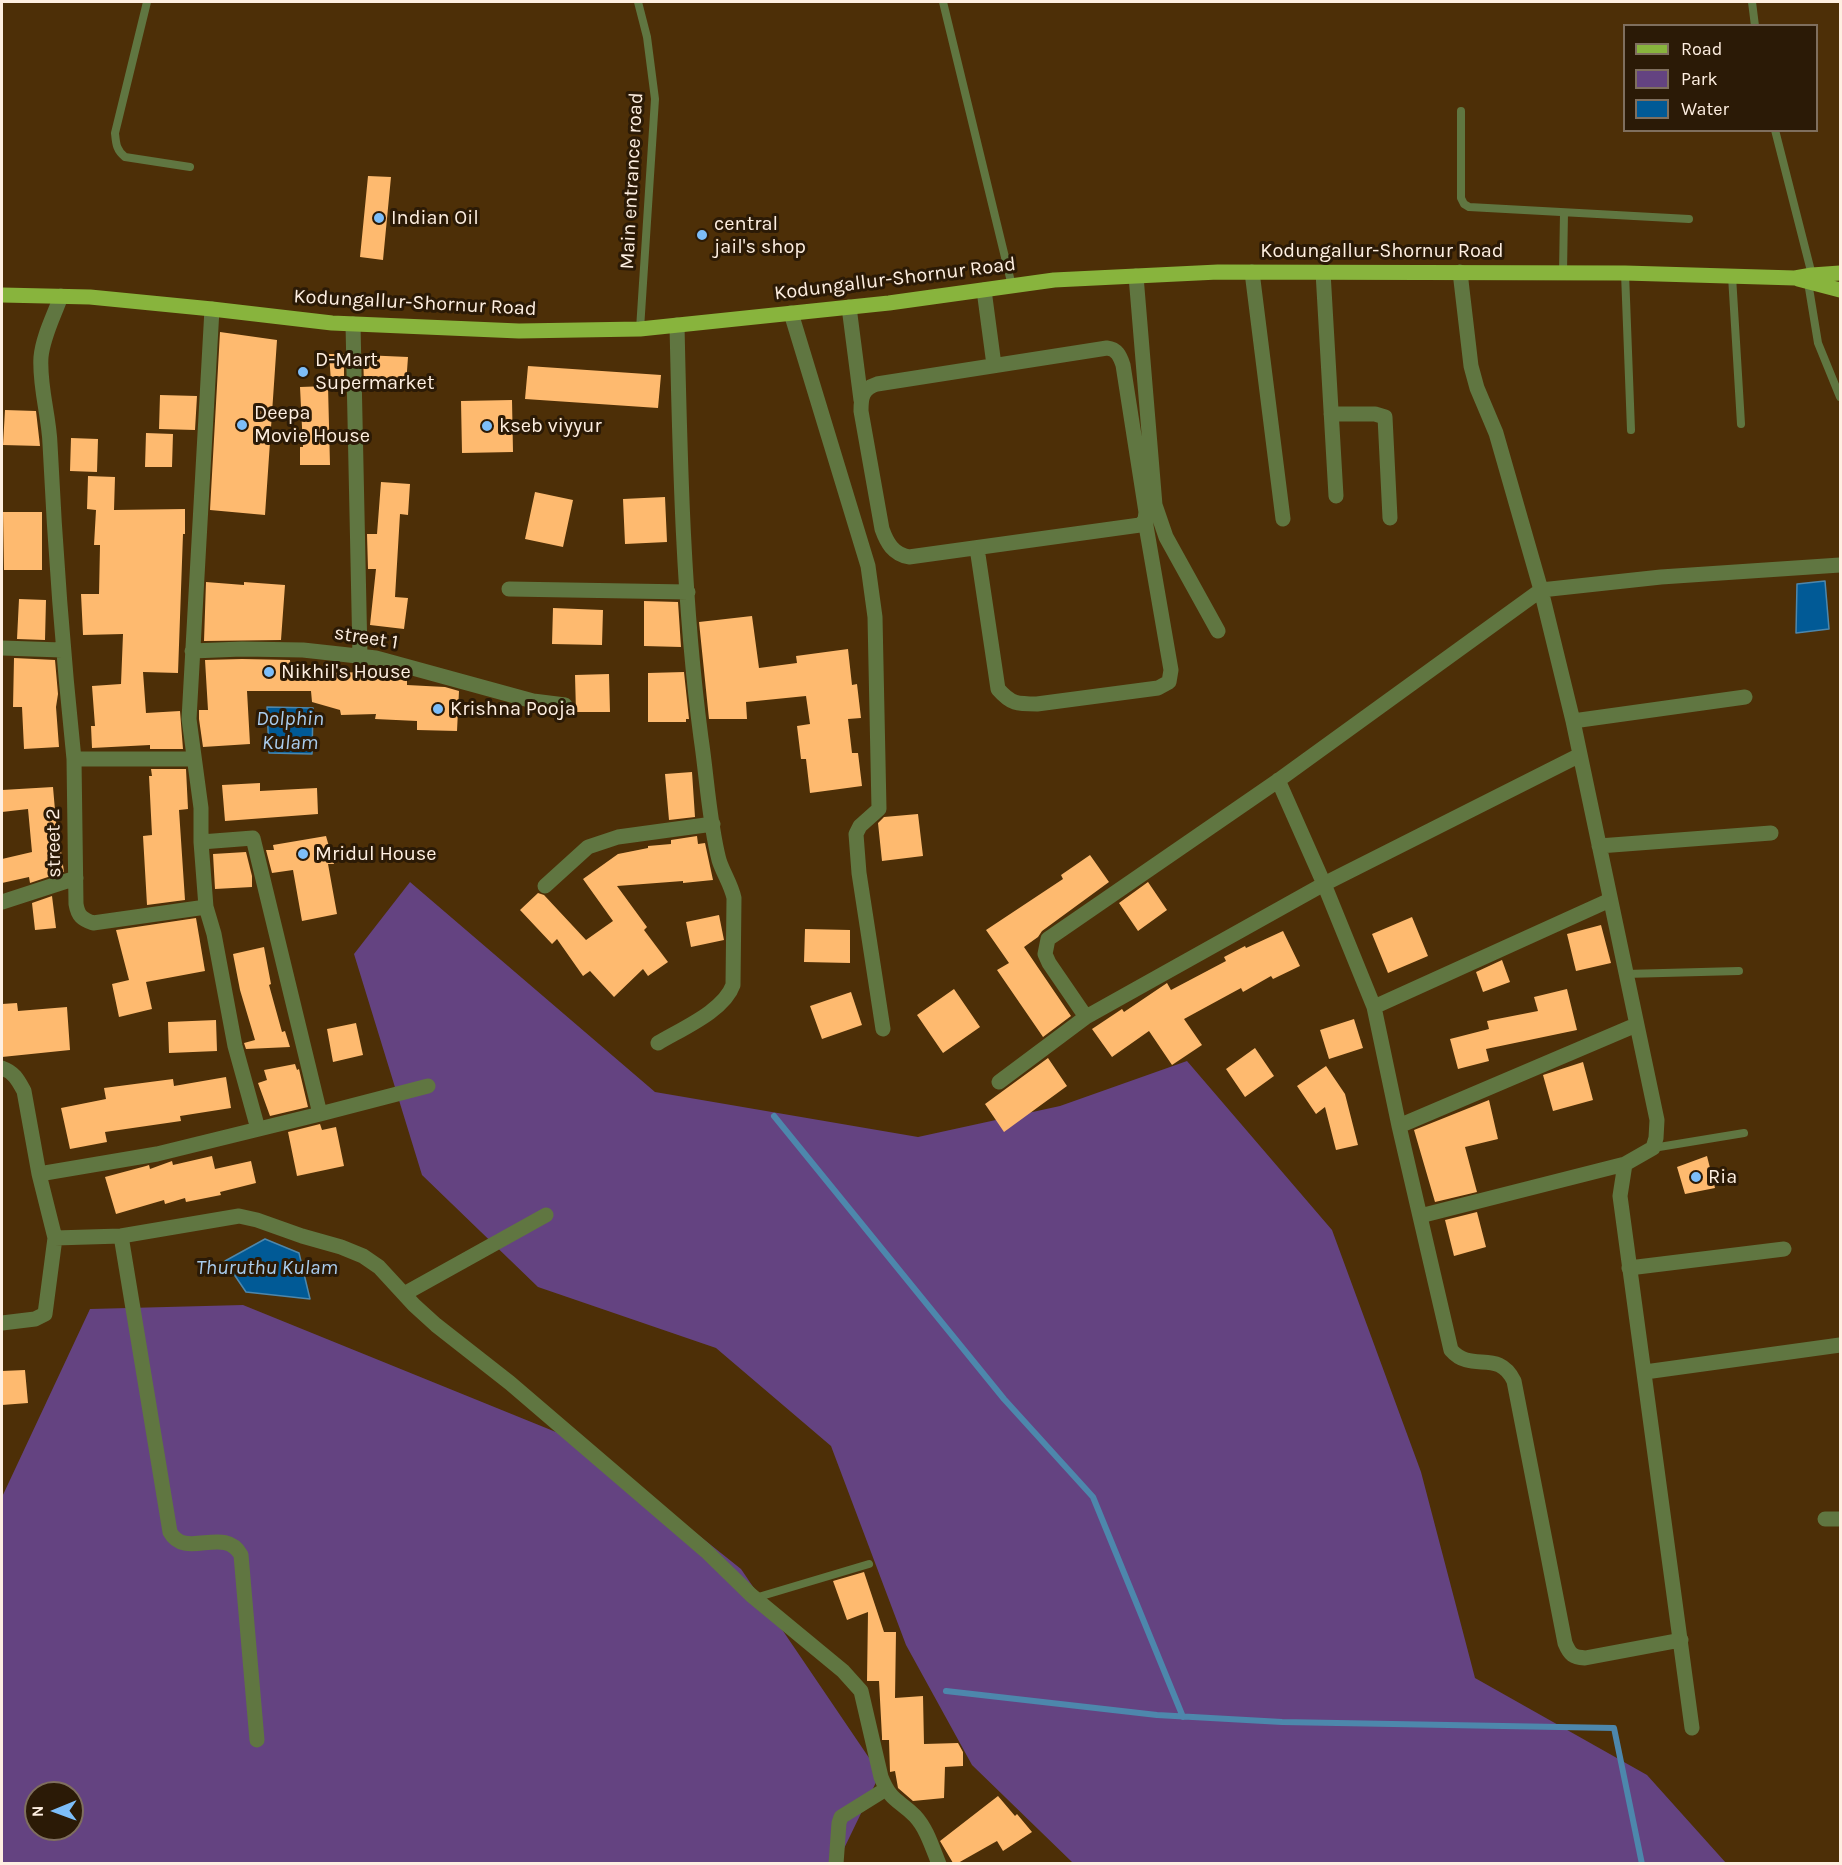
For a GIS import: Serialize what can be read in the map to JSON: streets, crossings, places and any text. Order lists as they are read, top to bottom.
{
  "streets": {
    "main road": ["Kodungallur-Shornur Road"],
    "street": ["street 1", "street 2"],
    "lane": ["Main entrance road"]
  },
  "crossings": [
    ["Main entrance road", "Kodungallur-Shornur Road"],
    ["Kodungallur-Shornur Road", "street 2"]
  ],
  "water": ["Dolphin Kulam", "Thuruthu Kulam"],
  "places": [
    "Indian Oil",
    "central jail's shop",
    "D-Mart Supermarket",
    "Deepa Movie House",
    "kseb viyyur",
    "Nikhil's House",
    "Krishna Pooja",
    "Mridul House",
    "Ria"
  ],
  "legend": ["Road", "Park", "Water"],
  "north": "left"
}
